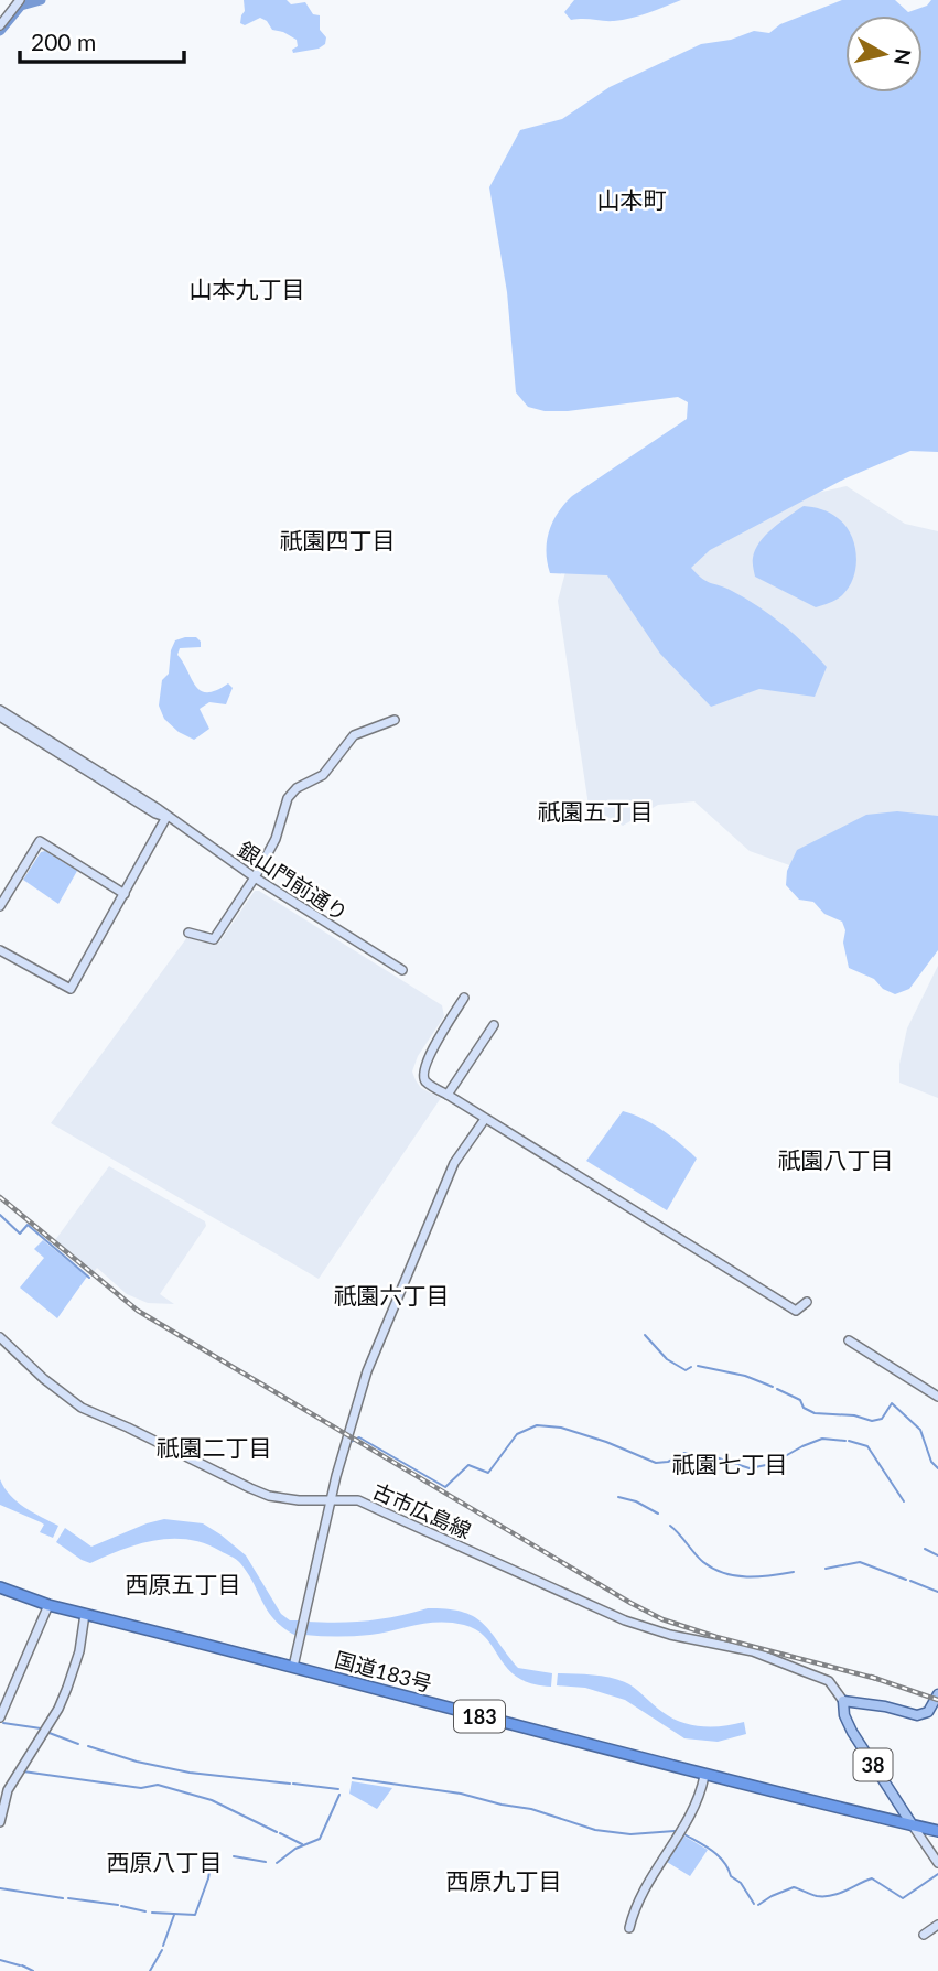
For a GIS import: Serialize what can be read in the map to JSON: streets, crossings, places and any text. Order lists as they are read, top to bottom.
{
  "streets": {
    "highway": ["国道183号", "183"],
    "main road": ["38"],
    "street": ["銀山門前通り", "古市広島線"]
  },
  "crossings": [
    ["古市広島線", "38"],
    ["国道183号", "38"]
  ],
  "districts": [
    "山本町",
    "山本九丁目",
    "祇園四丁目",
    "祇園五丁目",
    "祇園八丁目",
    "祇園六丁目",
    "祇園二丁目",
    "祇園七丁目",
    "西原五丁目",
    "西原八丁目",
    "西原九丁目"
  ],
  "scale_bar": "200 m",
  "north": "right"
}
